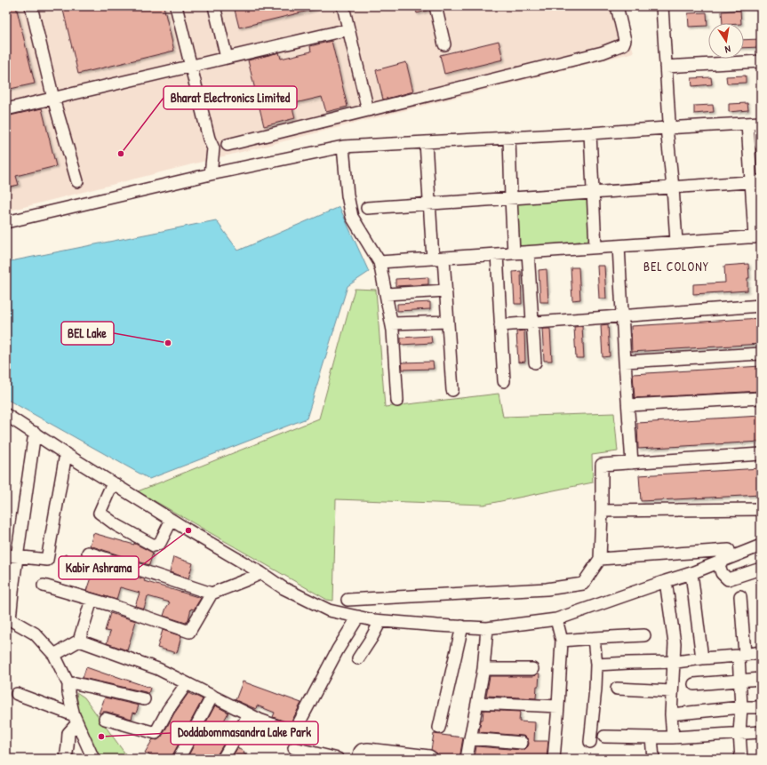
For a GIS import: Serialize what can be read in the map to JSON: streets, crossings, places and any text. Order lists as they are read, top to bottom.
{
  "districts": ["BEL COLONY"],
  "places": [
    "Bharat Electronics Limited",
    "BEL Lake",
    "Kabir Ashrama",
    "Doddabommasandra Lake Park"
  ],
  "north": "bottom"
}
